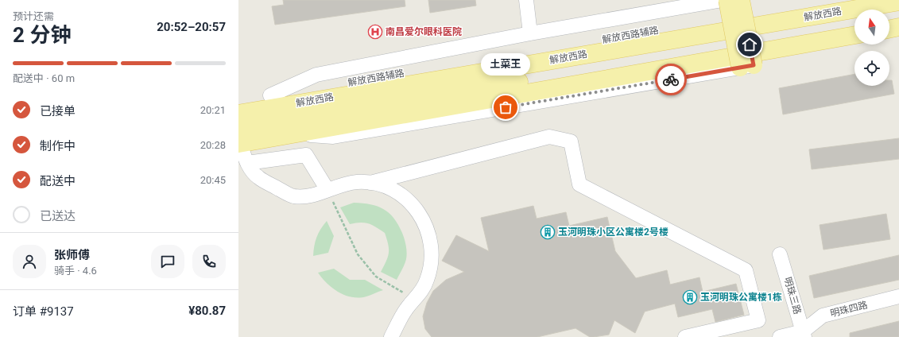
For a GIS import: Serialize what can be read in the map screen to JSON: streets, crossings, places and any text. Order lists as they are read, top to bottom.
{
  "streets": {
    "main road": ["解放西路", "解放西路辅路"],
    "street": ["明珠三路", "明珠四路"]
  },
  "crossings": [
    ["明珠三路", "明珠四路"]
  ],
  "places": {
    "hospital": ["南昌爱尔眼科医院"],
    "other": ["土菜王"],
    "building": ["玉河明珠小区公寓楼2号楼", "玉河明珠公寓楼1栋"]
  },
  "north": "top",
  "page": {
    "heading": ["2 分钟", "预计还需", "20:52–20:57"],
    "panel": [
      "张师傅",
      "骑手 · 4.6",
      "订单 #9137",
      "¥80.87"
    ],
    "bubble": "土菜王",
    "bar": "配送中 · 60 m",
    "list": [
      ["已接单", "20:21"],
      ["制作中", "20:28"],
      ["配送中", "20:45"],
      "已送达"
    ]
  }
}
